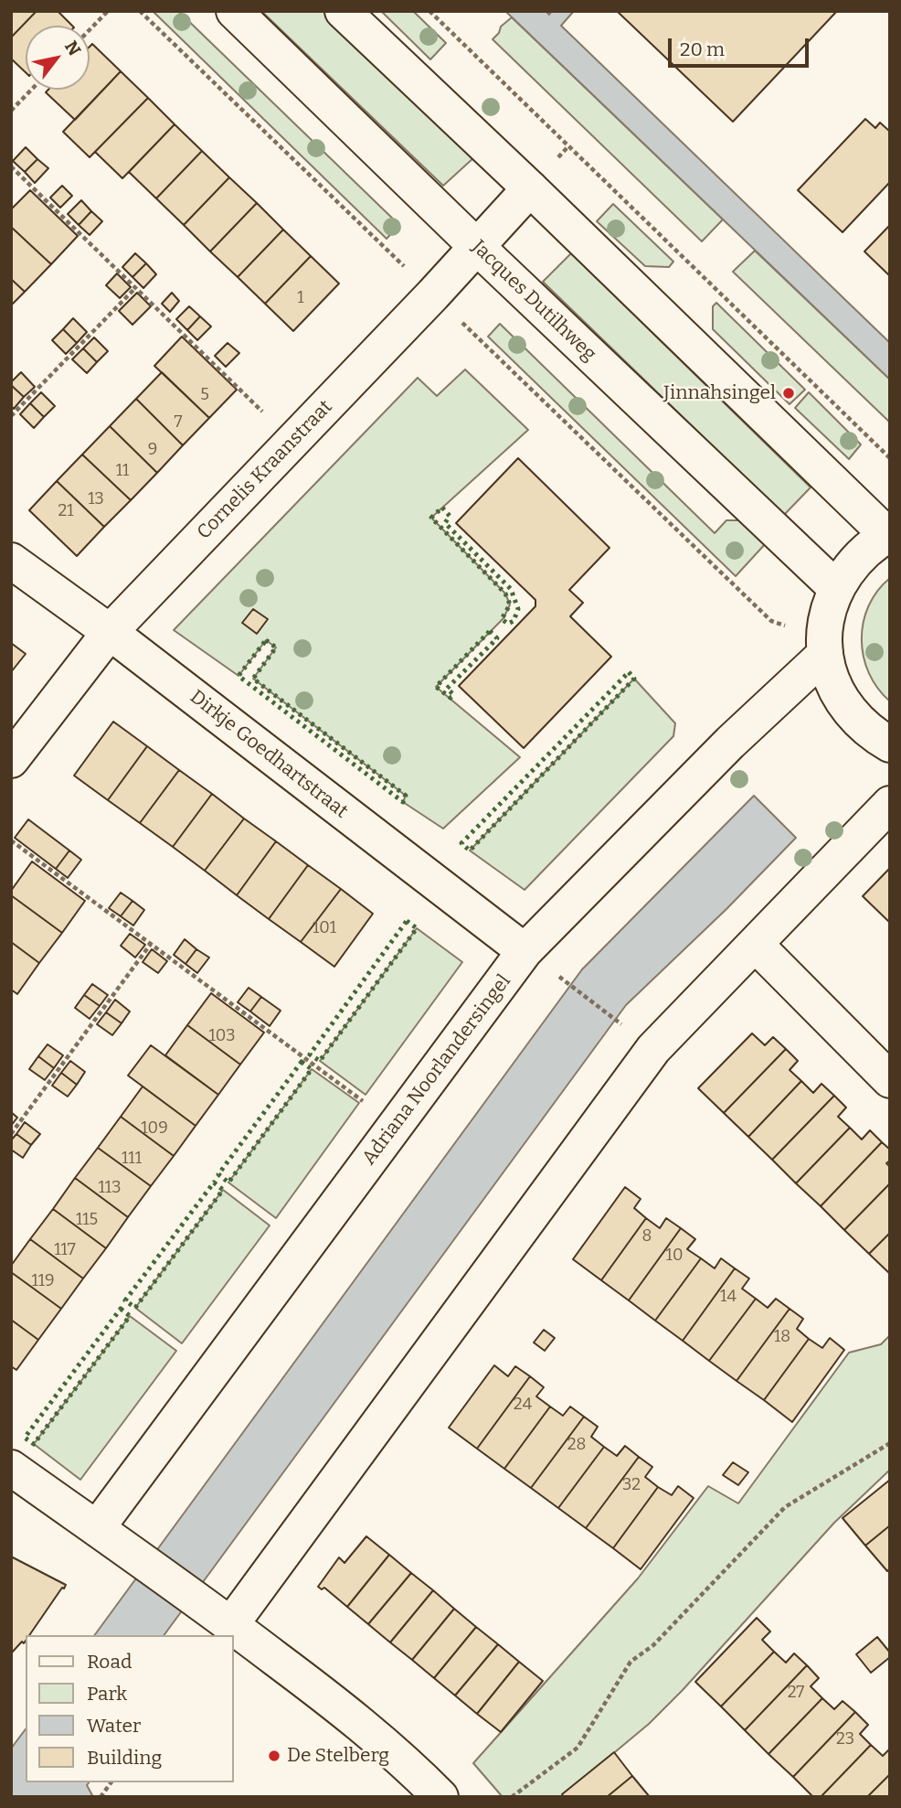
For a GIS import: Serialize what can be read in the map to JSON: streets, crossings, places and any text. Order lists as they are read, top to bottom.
{
  "streets": {
    "street": [
      "Jacques Dutilhweg",
      "Cornelis Kraanstraat",
      "Dirkje Goedhartstraat",
      "Adriana Noorlandersingel"
    ]
  },
  "crossings": [
    ["Jacques Dutilhweg", "Cornelis Kraanstraat"],
    ["Cornelis Kraanstraat", "Dirkje Goedhartstraat"],
    ["Dirkje Goedhartstraat", "Adriana Noorlandersingel"]
  ],
  "places": ["Jinnahsingel", "De Stelberg"],
  "house_numbers": [
    "1",
    "5",
    "7",
    "9",
    "11",
    "13",
    "21",
    "101",
    "103",
    "109",
    "111",
    "113",
    "115",
    "8",
    "117",
    "10",
    "119",
    "14",
    "18",
    "24",
    "28",
    "32",
    "27",
    "23"
  ],
  "legend": [
    "Road",
    "Park",
    "Water",
    "Building"
  ],
  "scale_bar": "20 m",
  "north": "top right"
}
